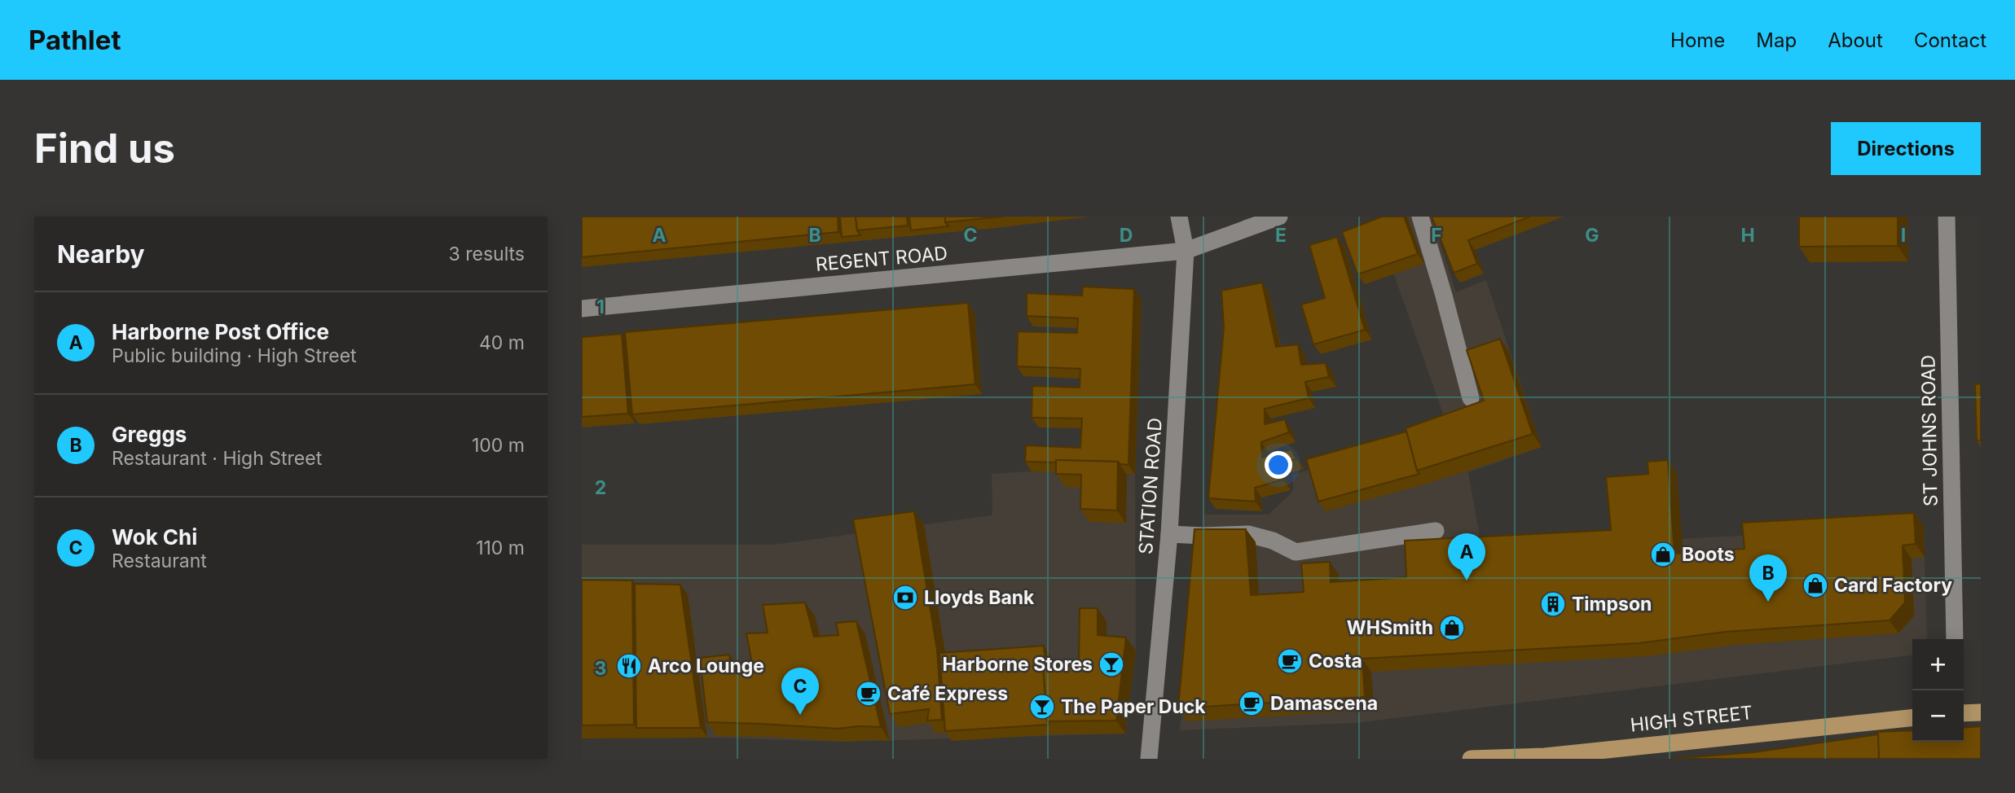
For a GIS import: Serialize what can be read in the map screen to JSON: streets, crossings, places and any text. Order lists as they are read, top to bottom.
{
  "streets": {
    "main road": ["HIGH STREET"],
    "street": ["REGENT ROAD", "ST JOHNS ROAD", "STATION ROAD"]
  },
  "crossings": [
    ["REGENT ROAD", "STATION ROAD"]
  ],
  "places": {
    "shop": ["Boots", "Card Factory", "WHSmith"],
    "bank": ["Lloyds Bank"],
    "building": ["Timpson"],
    "cafe": ["Costa", "Café Express", "Damascena"],
    "bar": ["Harborne Stores", "The Paper Duck"],
    "restaurant": ["Arco Lounge"]
  },
  "page": {
    "header": "Pathlet",
    "nav": [
      "Home",
      "Map",
      "About",
      "Contact"
    ],
    "buttons": "Directions",
    "title": "Find us",
    "heading": ["Nearby", "3 results"],
    "list": [
      {
        "mark": "A",
        "name": "Harborne Post Office",
        "note": "Public building · High Street",
        "value": "40 m"
      },
      {
        "mark": "B",
        "name": "Greggs",
        "note": "Restaurant · High Street",
        "value": "100 m"
      },
      {
        "mark": "C",
        "name": "Wok Chi",
        "note": "Restaurant",
        "value": "110 m"
      }
    ],
    "pins": ["A", "B", "C"],
    "map_buttons": ["+", "−"]
  },
  "grid": {
    "columns": [
      "A",
      "B",
      "C",
      "D",
      "E",
      "F",
      "G",
      "H",
      "I"
    ],
    "rows": ["1", "2", "3"]
  }
}
